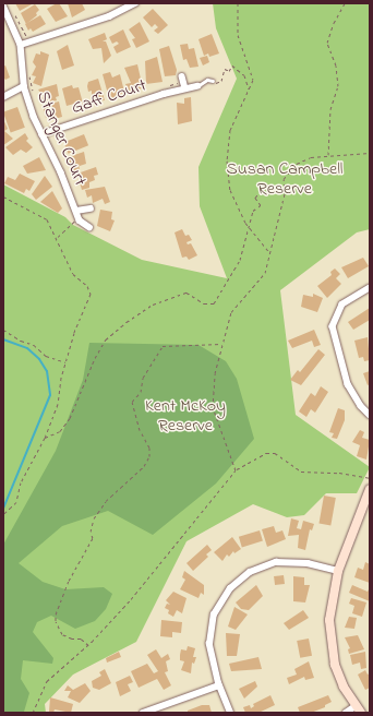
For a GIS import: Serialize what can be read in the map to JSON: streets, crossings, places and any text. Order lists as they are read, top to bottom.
{
  "streets": {
    "street": ["Gaff Court", "Stanger Court"]
  },
  "crossings": [
    ["Gaff Court", "Stanger Court"]
  ],
  "parks": ["Susan Campbell Reserve", "Kent McKoy Reserve"]
}
